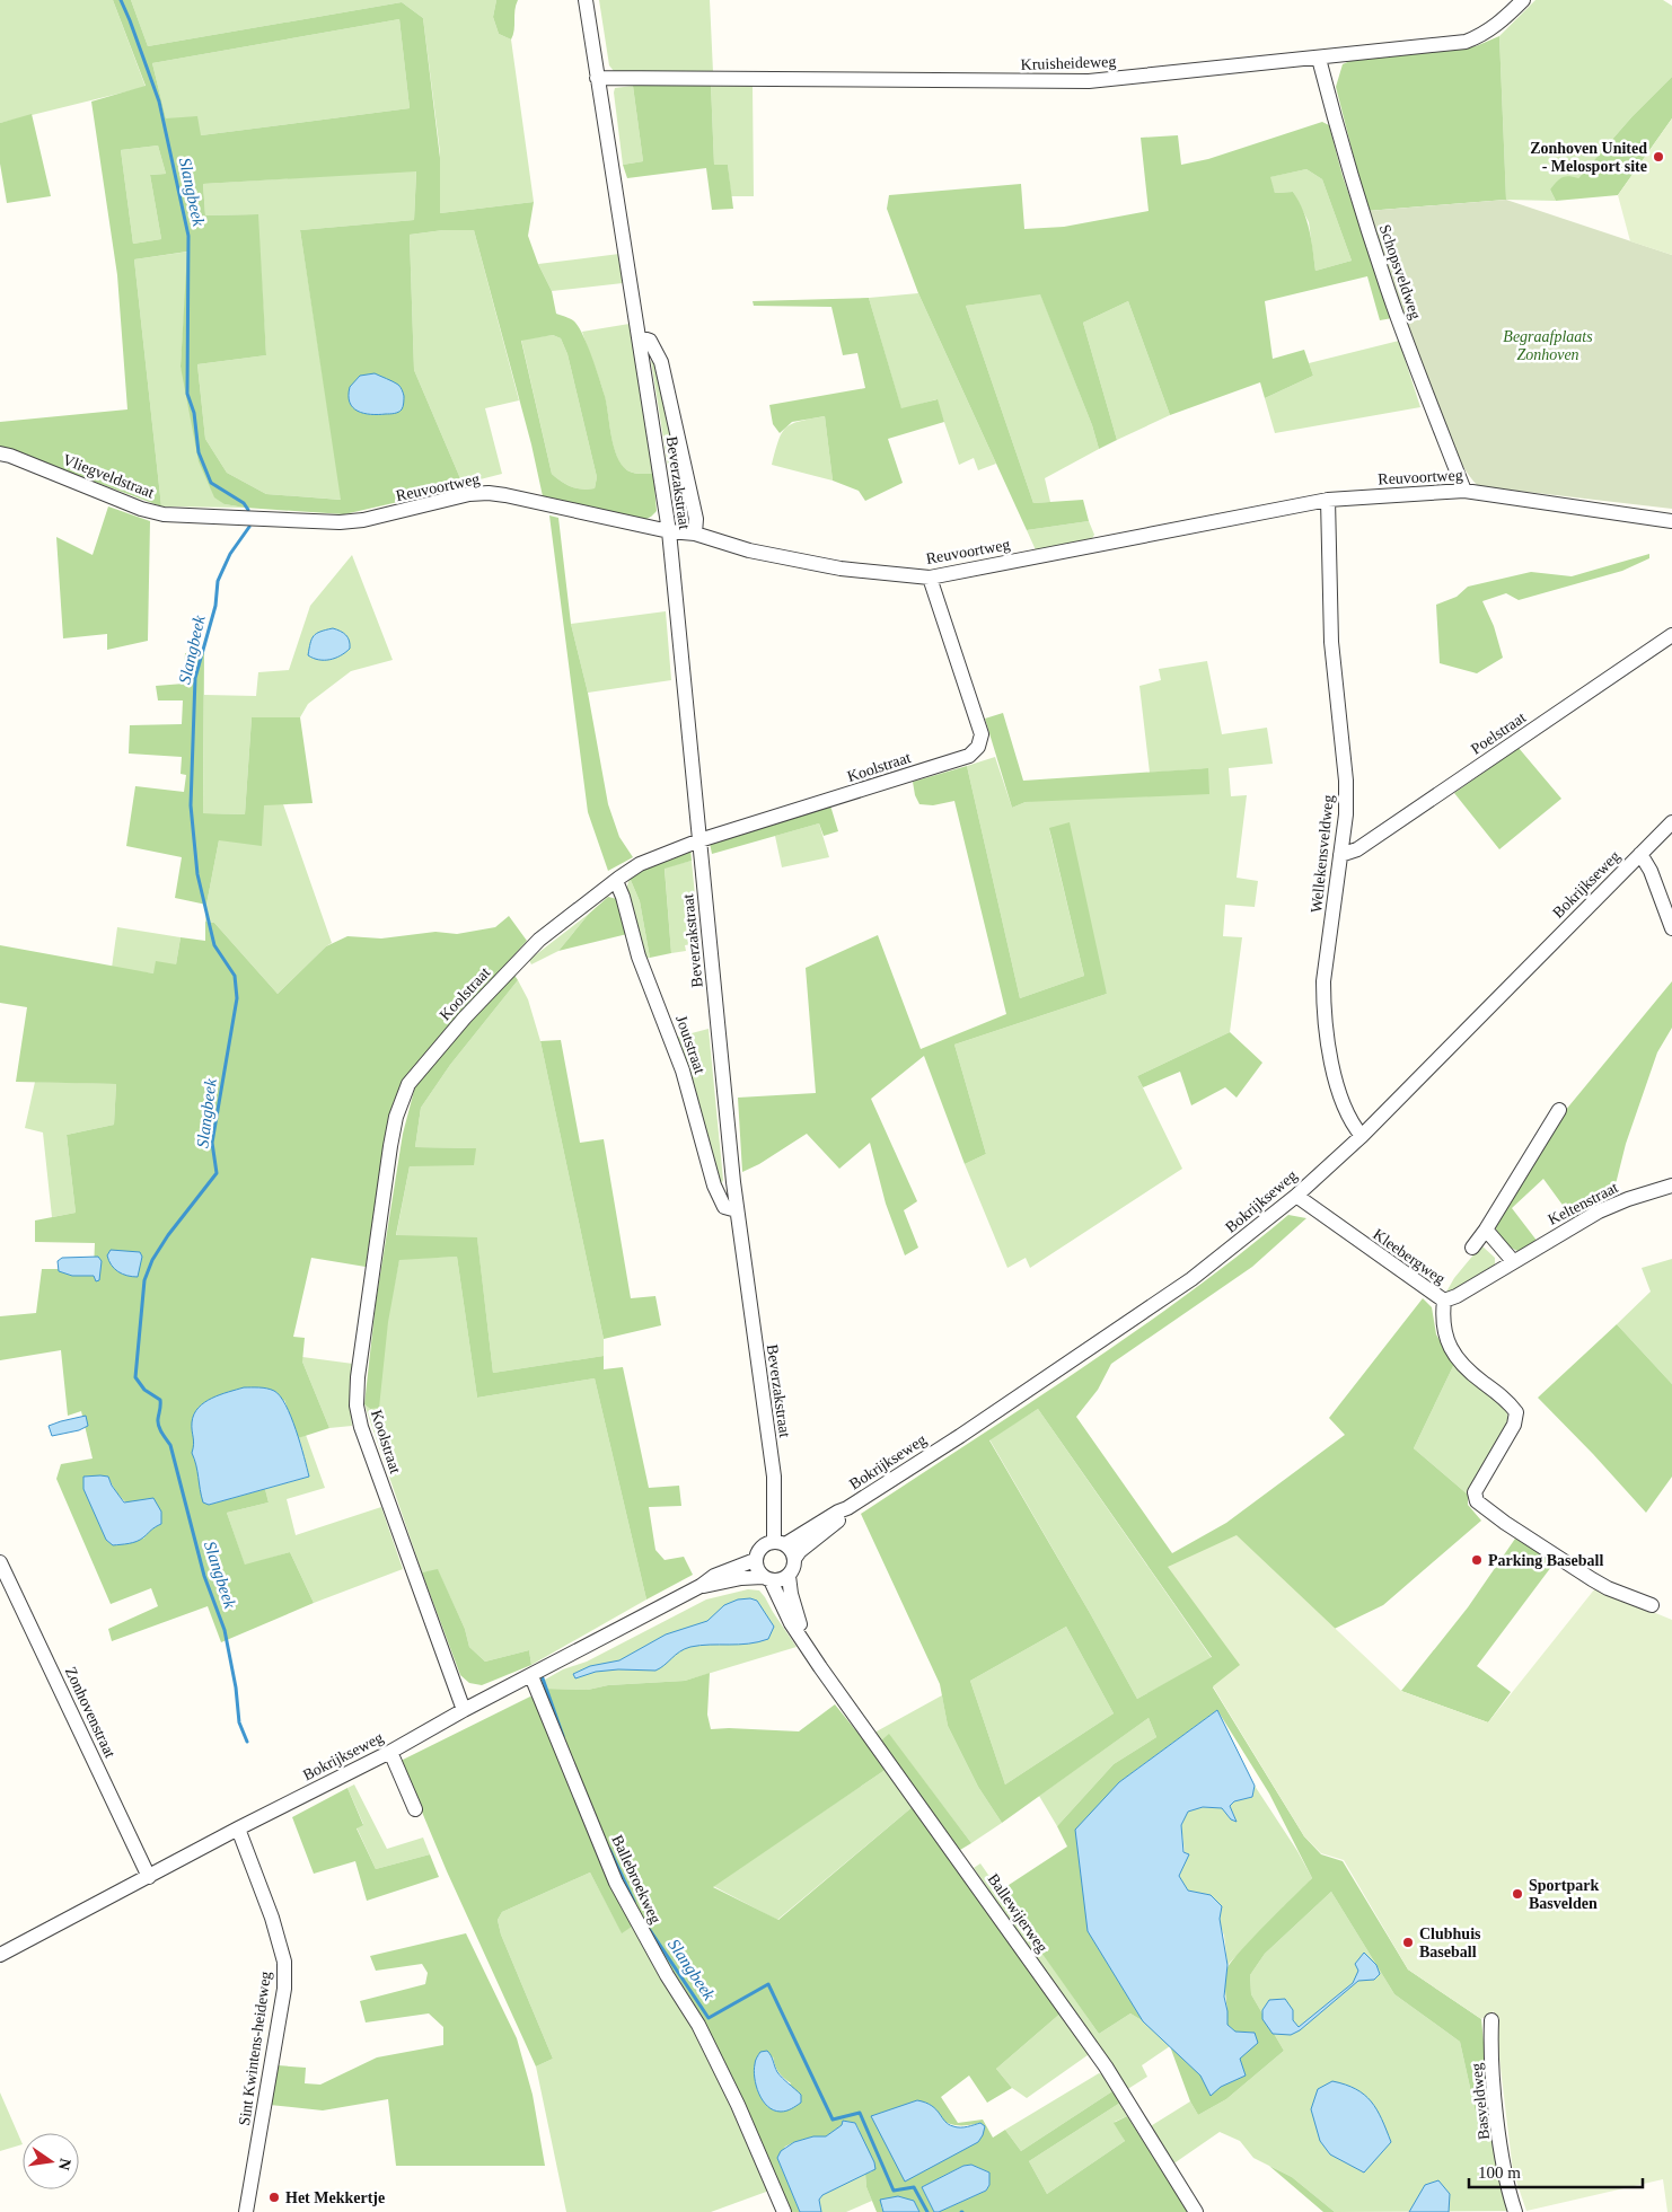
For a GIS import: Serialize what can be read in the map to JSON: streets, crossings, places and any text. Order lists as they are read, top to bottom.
{
  "streets": {
    "street": [
      "Kruisheideweg",
      "Schopsveldweg",
      "Vliegveldstraat",
      "Reuvoortweg",
      "Beverzakstraat",
      "Poelstraat",
      "Koolstraat",
      "Wellekensveldweg",
      "Bokrijkseweg",
      "Joutstraat",
      "Keltenstraat",
      "Kleebergweg",
      "Zonhovenstraat",
      "Ballebroekweg",
      "Ballewijerweg",
      "Sint Kwintens-heideweg",
      "Basveldweg"
    ]
  },
  "crossings": [
    ["Kruisheideweg", "Schopsveldweg"],
    ["Kruisheideweg", "Beverzakstraat"],
    ["Schopsveldweg", "Reuvoortweg"],
    ["Vliegveldstraat", "Reuvoortweg"],
    ["Reuvoortweg", "Beverzakstraat"],
    ["Reuvoortweg", "Koolstraat"],
    ["Reuvoortweg", "Wellekensveldweg"],
    ["Beverzakstraat", "Koolstraat"],
    ["Beverzakstraat", "Bokrijkseweg"],
    ["Beverzakstraat", "Joutstraat"],
    ["Beverzakstraat", "Ballewijerweg"],
    ["Poelstraat", "Wellekensveldweg"],
    ["Koolstraat", "Bokrijkseweg"],
    ["Koolstraat", "Joutstraat"],
    ["Wellekensveldweg", "Bokrijkseweg"],
    ["Bokrijkseweg", "Kleebergweg"],
    ["Bokrijkseweg", "Zonhovenstraat"],
    ["Bokrijkseweg", "Ballebroekweg"],
    ["Bokrijkseweg", "Ballewijerweg"],
    ["Bokrijkseweg", "Sint Kwintens-heideweg"],
    ["Keltenstraat", "Kleebergweg"]
  ],
  "water": ["Slangbeek"],
  "parks": ["Begraafplaats Zonhoven"],
  "places": [
    "Zonhoven United - Melosport site",
    "Parking Baseball",
    "Sportpark Basvelden",
    "Clubhuis Baseball",
    "Het Mekkertje"
  ],
  "scale_bar": "100 m",
  "north": "right"
}
